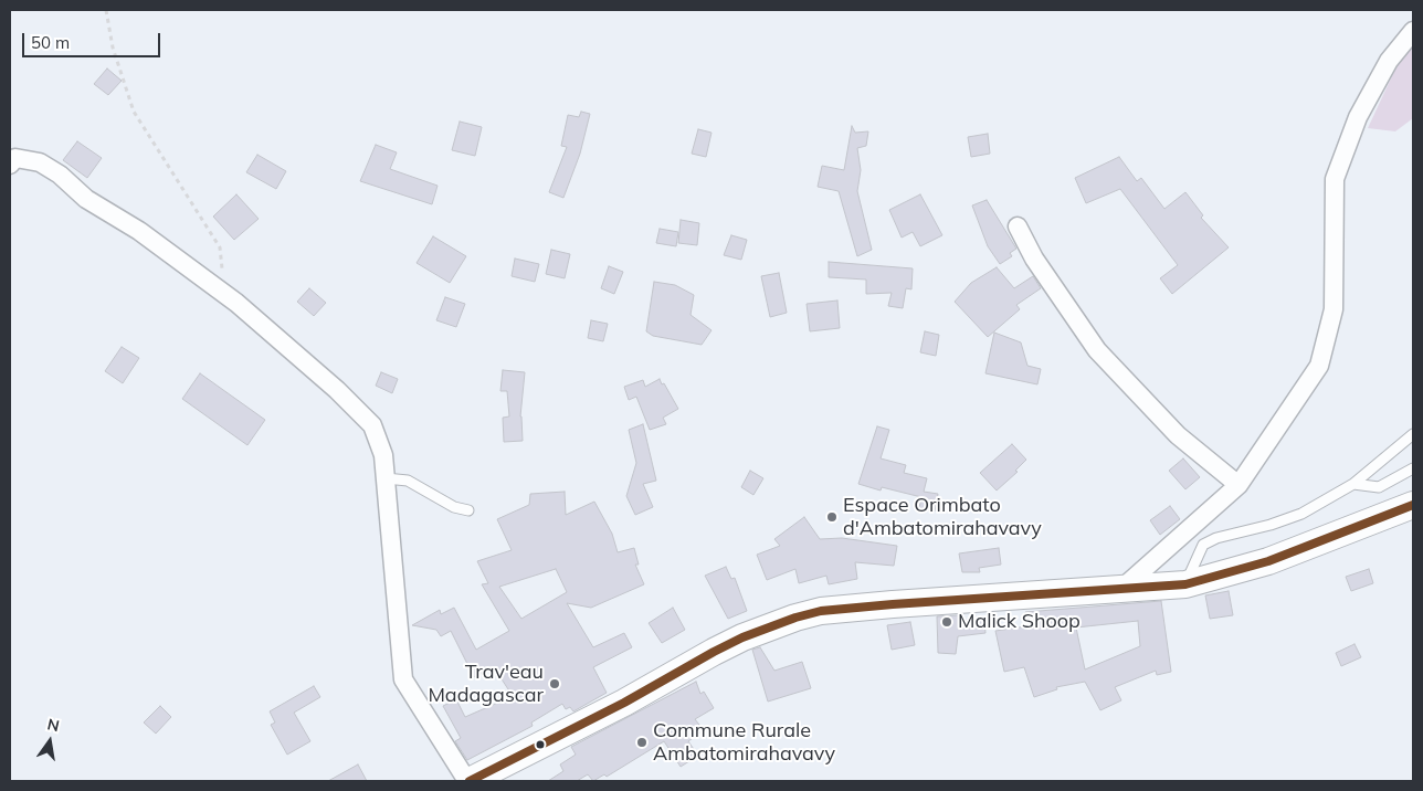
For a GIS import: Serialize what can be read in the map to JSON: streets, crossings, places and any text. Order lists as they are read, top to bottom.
{
  "places": [
    "Espace Orimbato d'Ambatomirahavavy",
    "Malick Shoop",
    "Trav'eau Madagascar",
    "Commune Rurale Ambatomirahavavy"
  ],
  "scale_bar": "50 m",
  "north": "top"
}
